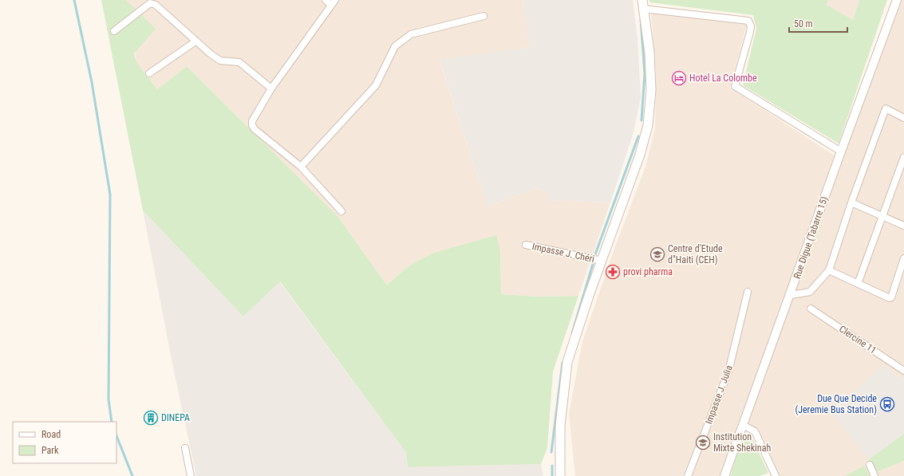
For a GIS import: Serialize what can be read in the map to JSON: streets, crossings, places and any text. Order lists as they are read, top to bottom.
{
  "streets": {
    "street": [
      "Rue Digue (Tabarre 15)",
      "Impasse J. Chéri",
      "Clercine 11",
      "Impasse J. Julia"
    ]
  },
  "places": {
    "hotel": ["Hotel La Colombe"],
    "school or university": ["Centre d'Etude d\"Haiti (CEH)", "Institution Mixte Shekinah"],
    "pharmacy": ["provi pharma"],
    "bus stop": ["Due Que Decide (Jeremie Bus Station)"],
    "building": ["DINEPA"]
  },
  "legend": ["Road", "Park"],
  "scale_bar": "50 m"
}
